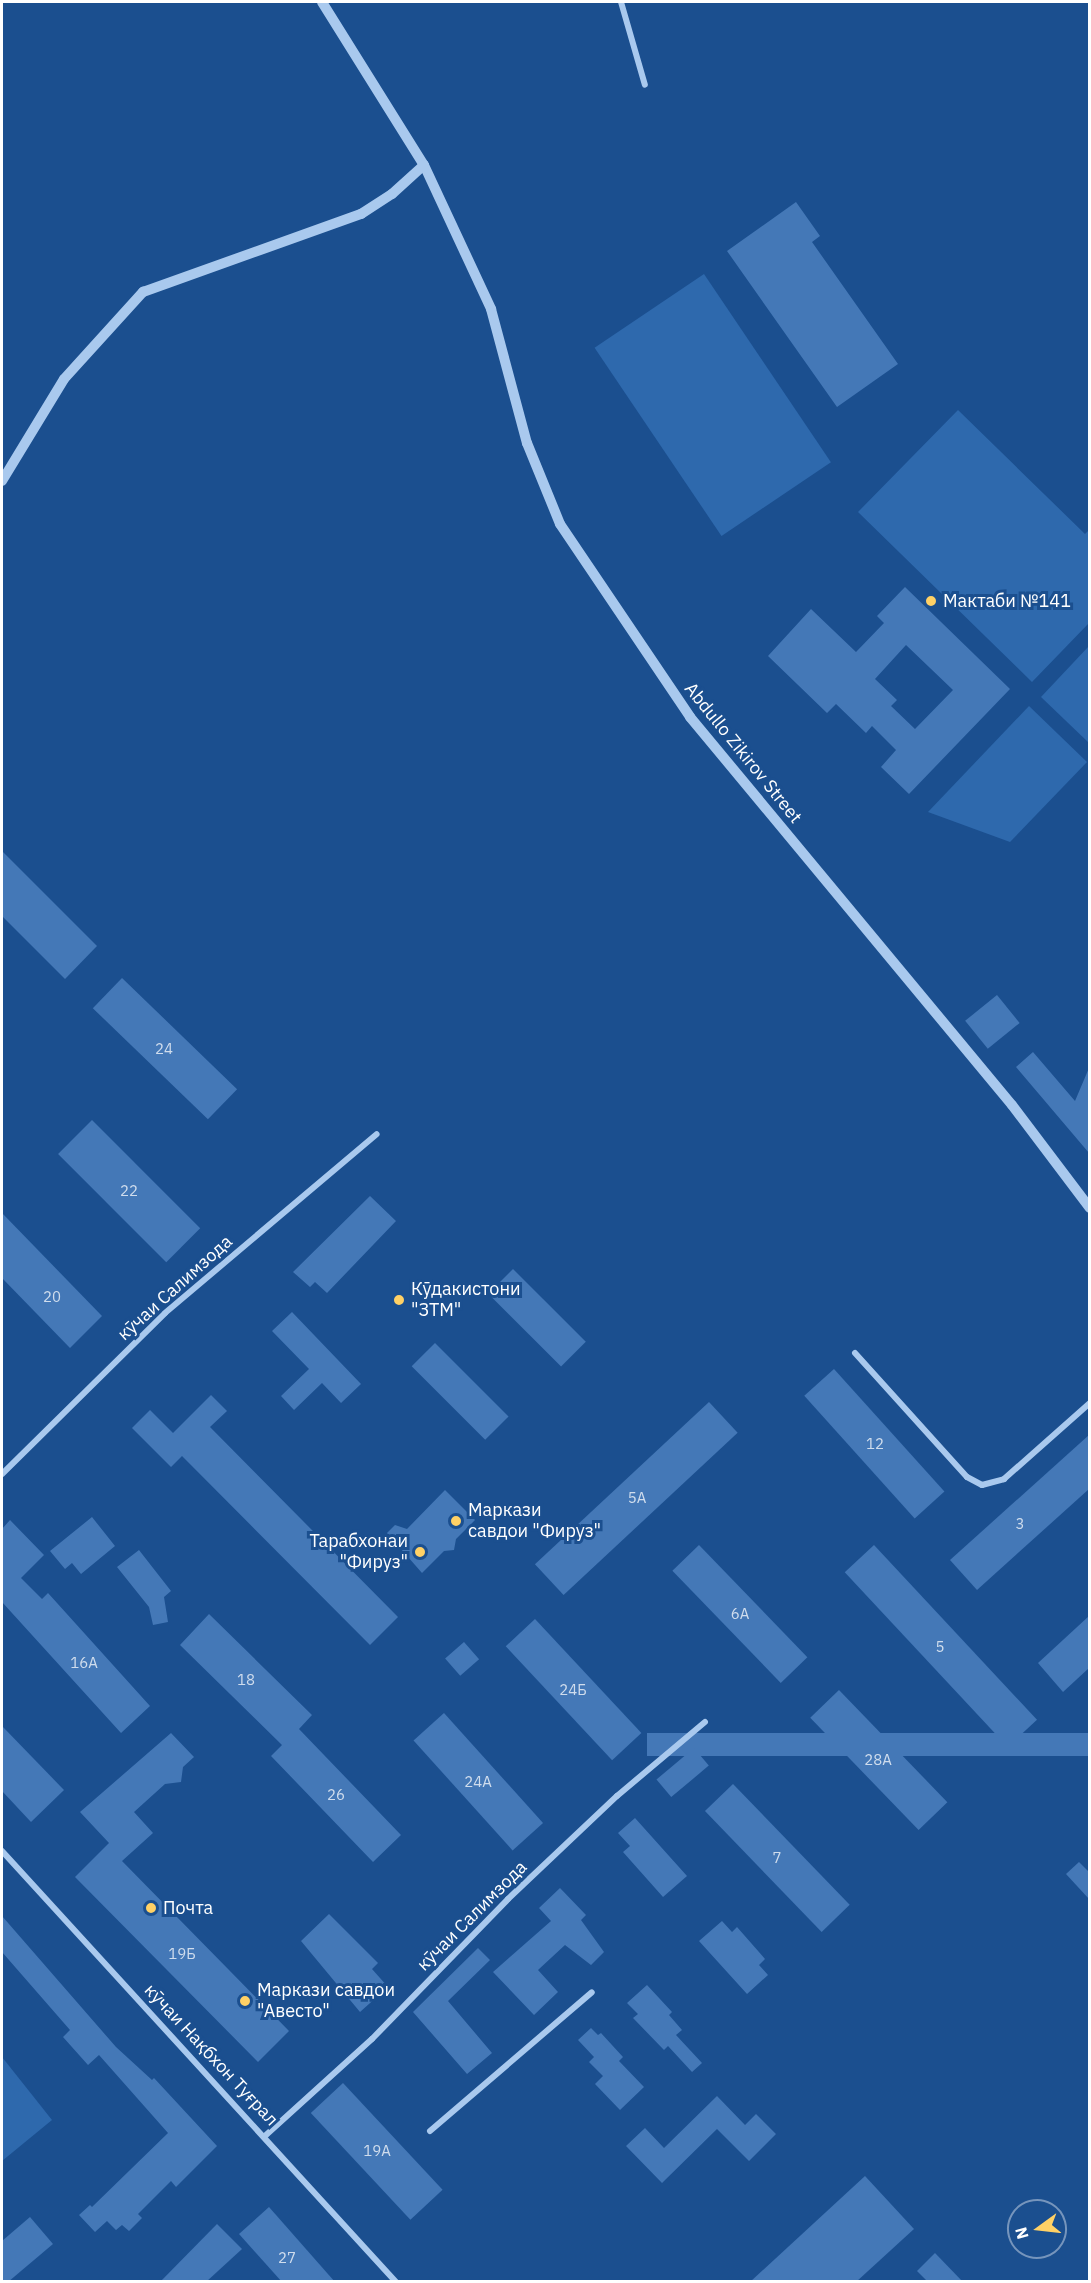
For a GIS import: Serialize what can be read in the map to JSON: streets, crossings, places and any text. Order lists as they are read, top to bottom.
{
  "streets": {
    "street": ["Abdullo Zikirov Street", "кӯчаи Салимзода", "кӯчаи Нақбхон Туғрал"]
  },
  "crossings": [
    ["кӯчаи Салимзода", "кӯчаи Нақбхон Туғрал"]
  ],
  "places": [
    "Мактаби №141",
    "Кӯдакистони \"ЗТМ\"",
    "Маркази савдои \"Фируз\"",
    "Тарабхонаи \"Фируз\"",
    "Почта",
    "Маркази савдои \"Авесто\""
  ],
  "house_numbers": [
    "24",
    "22",
    "20",
    "12",
    "5А",
    "3",
    "6А",
    "5",
    "16А",
    "18",
    "24Б",
    "28А",
    "24А",
    "26",
    "7",
    "19Б",
    "19А",
    "27"
  ],
  "north": "left"
}
